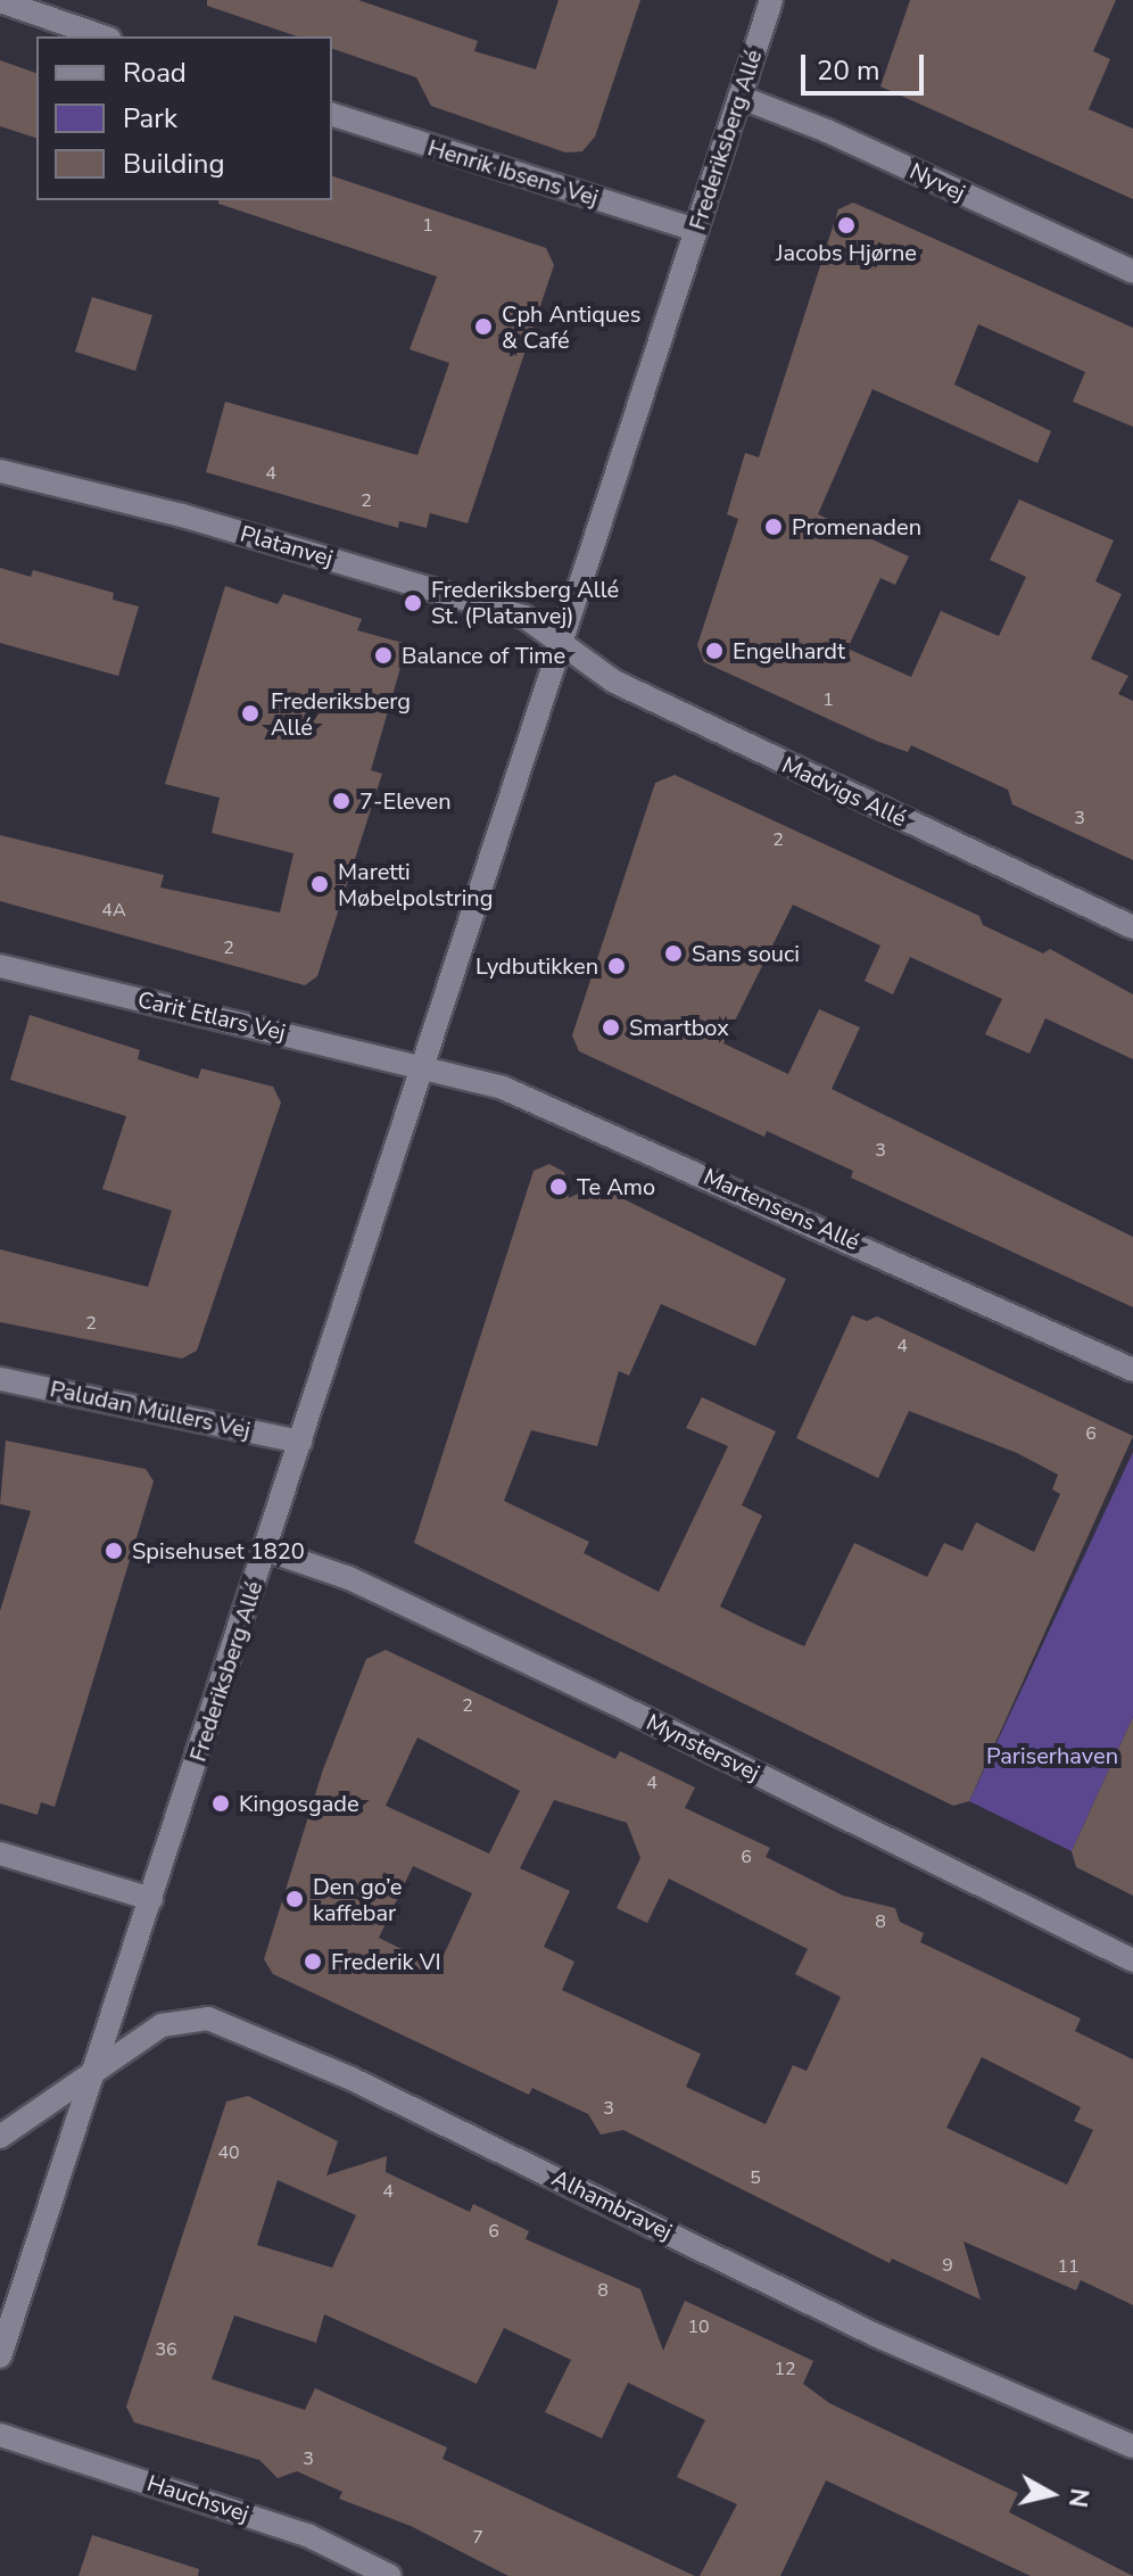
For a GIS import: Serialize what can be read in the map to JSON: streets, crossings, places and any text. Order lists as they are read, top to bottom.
{
  "streets": {
    "street": [
      "Frederiksberg Allé",
      "Henrik Ibsens Vej",
      "Nyvej",
      "Platanvej",
      "Madvigs Allé",
      "Carit Etlars Vej",
      "Martensens Allé",
      "Paludan Müllers Vej",
      "Mynstersvej",
      "Alhambravej",
      "Hauchsvej"
    ]
  },
  "crossings": [
    ["Frederiksberg Allé", "Henrik Ibsens Vej"],
    ["Frederiksberg Allé", "Nyvej"],
    ["Frederiksberg Allé", "Platanvej"],
    ["Frederiksberg Allé", "Madvigs Allé"],
    ["Frederiksberg Allé", "Carit Etlars Vej"],
    ["Frederiksberg Allé", "Martensens Allé"],
    ["Frederiksberg Allé", "Paludan Müllers Vej"],
    ["Frederiksberg Allé", "Mynstersvej"],
    ["Frederiksberg Allé", "Alhambravej"],
    ["Platanvej", "Madvigs Allé"],
    ["Carit Etlars Vej", "Martensens Allé"]
  ],
  "parks": ["Pariserhaven"],
  "places": [
    "Jacobs Hjørne",
    "Cph Antiques & Café",
    "Promenaden",
    "Frederiksberg Allé St. (Platanvej)",
    "Engelhardt",
    "Balance of Time",
    "Frederiksberg Allé",
    "7-Eleven",
    "Maretti Møbelpolstring",
    "Sans souci",
    "Lydbutikken",
    "Smartbox",
    "Te Amo",
    "Spisehuset 1820",
    "Kingosgade",
    "Den go’e kaffebar",
    "Frederik VI"
  ],
  "house_numbers": [
    "1",
    "4",
    "2",
    "1",
    "3",
    "2",
    "4A",
    "2",
    "3",
    "2",
    "4",
    "6",
    "2",
    "4",
    "6",
    "8",
    "3",
    "40",
    "5",
    "4",
    "6",
    "9",
    "11",
    "8",
    "10",
    "36",
    "12",
    "3",
    "7"
  ],
  "legend": ["Road", "Park", "Building"],
  "scale_bar": "20 m",
  "north": "right"
}
